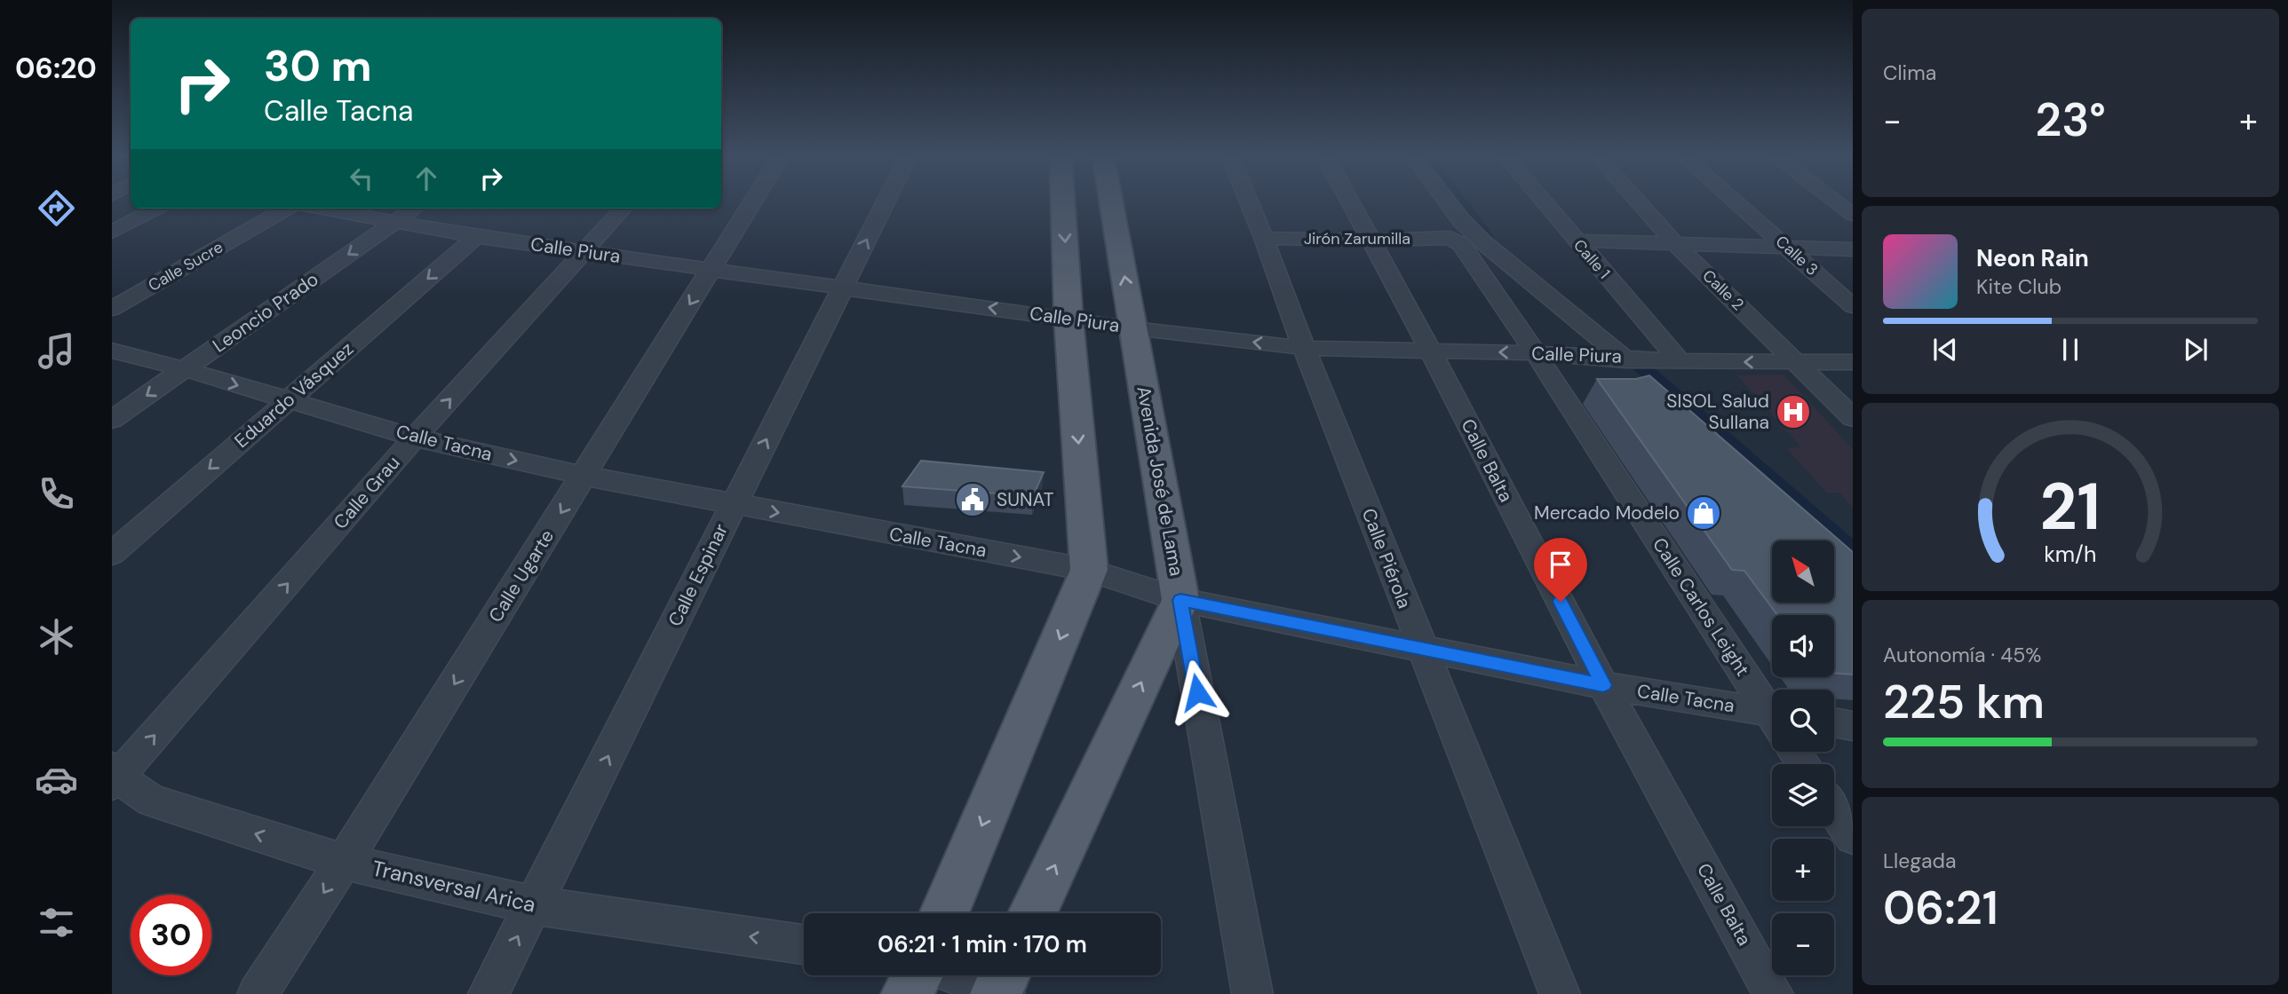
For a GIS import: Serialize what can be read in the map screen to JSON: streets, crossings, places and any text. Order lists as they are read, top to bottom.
{
  "streets": {
    "main road": ["Avenida José de Lama"],
    "street": [
      "Jirón Zarumilla",
      "Calle Piura",
      "Calle 3",
      "Calle 1",
      "Calle Sucre",
      "Calle 2",
      "Leoncio Prado",
      "Eduardo Vásquez",
      "Calle Tacna",
      "Calle Balta",
      "Calle Grau",
      "Calle Piérola",
      "Calle Espinar",
      "Calle Ugarte",
      "Calle Carlos Leight",
      "Transversal Arica"
    ]
  },
  "crossings": [
    ["Jirón Zarumilla", "Calle Balta"],
    ["Jirón Zarumilla", "Calle Piérola"],
    ["Jirón Zarumilla", "Calle Carlos Leight"],
    ["Calle Piura", "Calle 1"],
    ["Calle Piura", "Calle 2"],
    ["Calle Piura", "Leoncio Prado"],
    ["Calle Piura", "Eduardo Vásquez"],
    ["Calle Piura", "Calle Balta"],
    ["Calle Piura", "Avenida José de Lama"],
    ["Calle Piura", "Calle Grau"],
    ["Calle Piura", "Calle Piérola"],
    ["Calle Piura", "Calle Espinar"],
    ["Calle Piura", "Calle Ugarte"],
    ["Calle Piura", "Calle Carlos Leight"],
    ["Leoncio Prado", "Calle Tacna"],
    ["Eduardo Vásquez", "Calle Tacna"],
    ["Calle Tacna", "Calle Balta"],
    ["Calle Tacna", "Avenida José de Lama"],
    ["Calle Tacna", "Calle Grau"],
    ["Calle Tacna", "Calle Piérola"],
    ["Calle Tacna", "Calle Espinar"],
    ["Calle Tacna", "Calle Ugarte"],
    ["Calle Grau", "Transversal Arica"],
    ["Calle Espinar", "Transversal Arica"],
    ["Calle Ugarte", "Transversal Arica"]
  ],
  "one_way": [
    "Calle Piura",
    "Leoncio Prado",
    "Eduardo Vásquez",
    "Calle Tacna",
    "Calle Grau",
    "Calle Espinar",
    "Calle Ugarte",
    "Transversal Arica"
  ],
  "places": {
    "hospital": ["SISOL Salud Sullana"],
    "public building": ["SUNAT"],
    "shop": ["Mercado Modelo"]
  },
  "north": "top left",
  "page": {
    "tabs": "06:20",
    "tile": [
      "Clima",
      ["Autonomía · 45%", "225 km"],
      ["Llegada", "06:21"]
    ],
    "turn": ["30 m", "Calle Tacna"],
    "heat": ["−", "23°", "+"],
    "song": ["Neon Rain", "Kite Club"],
    "map_buttons": ["+", "−"],
    "limit": "30",
    "trip": "06:21 · 1 min · 170 m",
    "gauge": ["21", "km/h"]
  }
}
